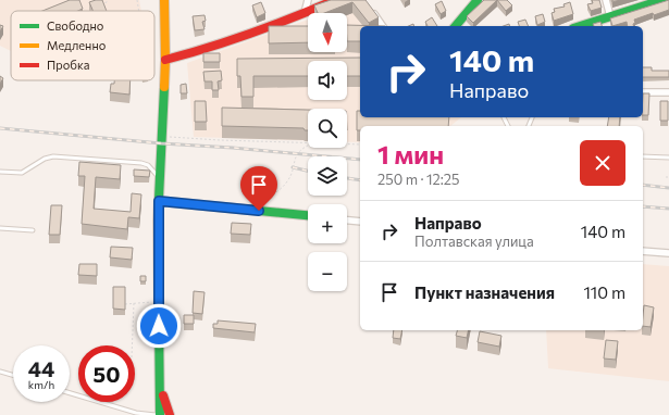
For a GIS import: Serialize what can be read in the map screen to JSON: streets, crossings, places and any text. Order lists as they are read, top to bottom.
{
  "legend": ["Свободно", "Медленно", "Пробка"],
  "north": "bottom",
  "page": {
    "map_buttons": ["+", "−"],
    "turn": ["140 m", "Направо"],
    "heading": ["1 мин", "250 m · 12:25"],
    "list": [
      {
        "name": "Направо",
        "note": "Полтавская улица",
        "value": "140 m"
      },
      {
        "name": "Пункт назначения",
        "value": "110 m"
      }
    ],
    "speed": "44 km/h",
    "limit": "50"
  }
}
